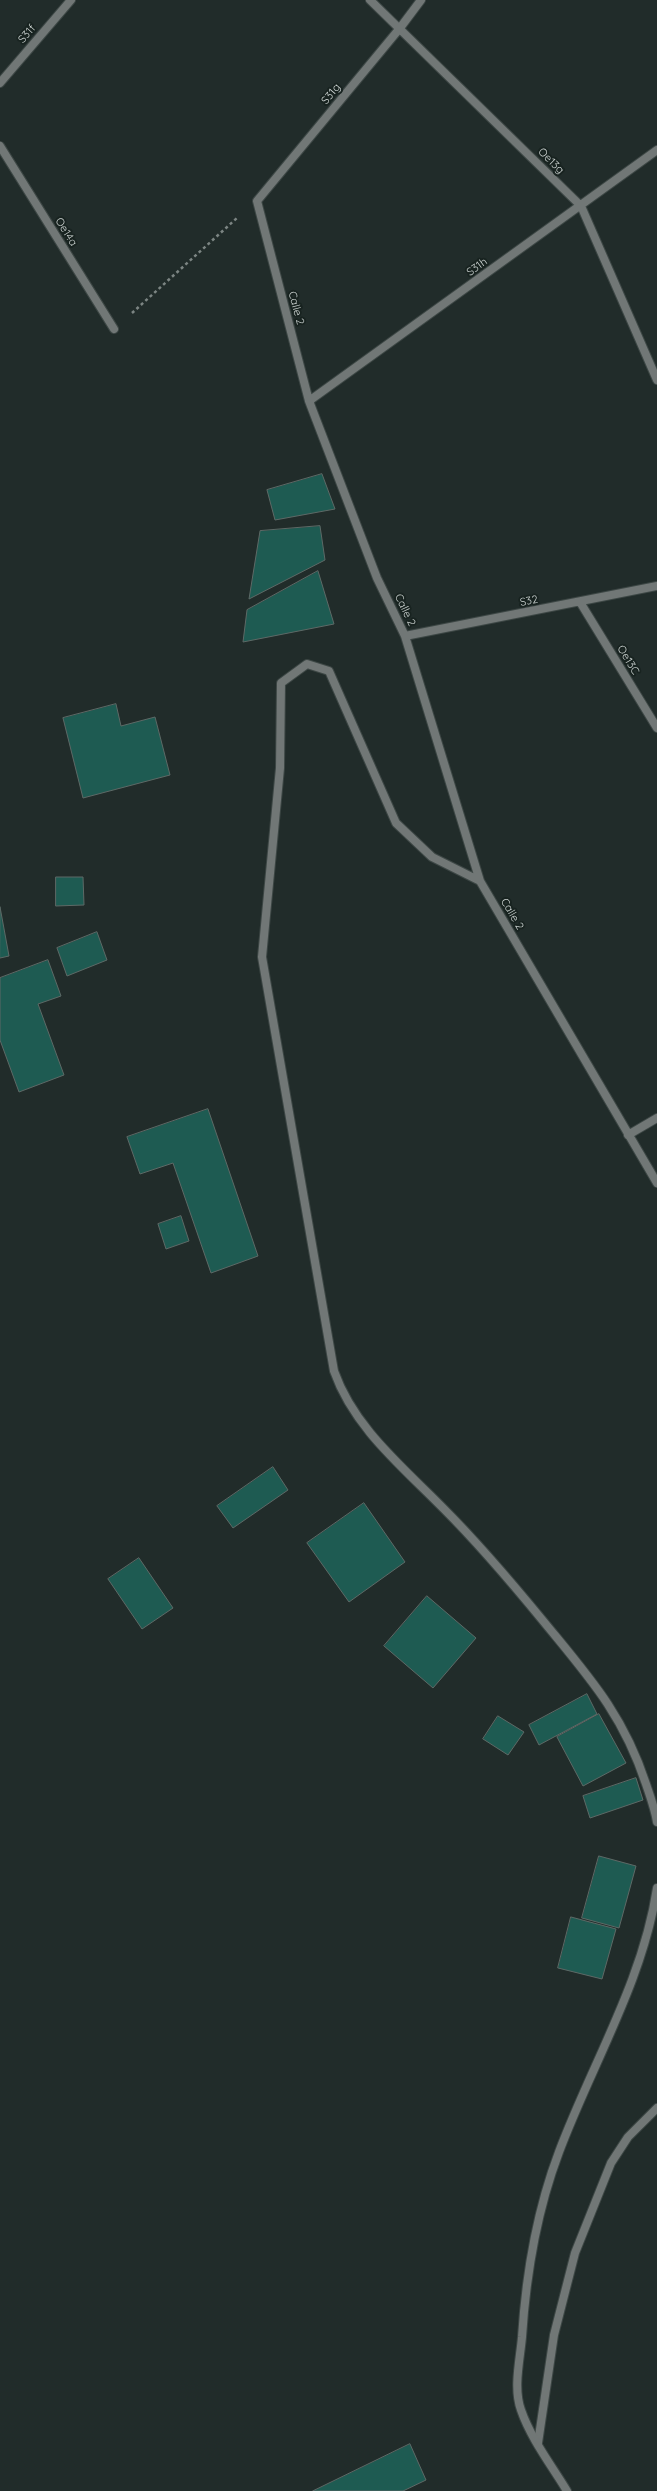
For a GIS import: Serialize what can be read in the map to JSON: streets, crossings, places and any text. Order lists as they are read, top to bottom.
{
  "streets": {
    "street": [
      "S31f",
      "S31g",
      "Oe13g",
      "Oe14a",
      "S31h",
      "Calle 2",
      "S32",
      "Oe13C"
    ]
  },
  "crossings": [
    ["S31g", "Oe13g"],
    ["S31g", "Calle 2"],
    ["Oe13g", "S31h"],
    ["S31h", "Calle 2"],
    ["Calle 2", "S32"],
    ["S32", "Oe13C"]
  ]
}
